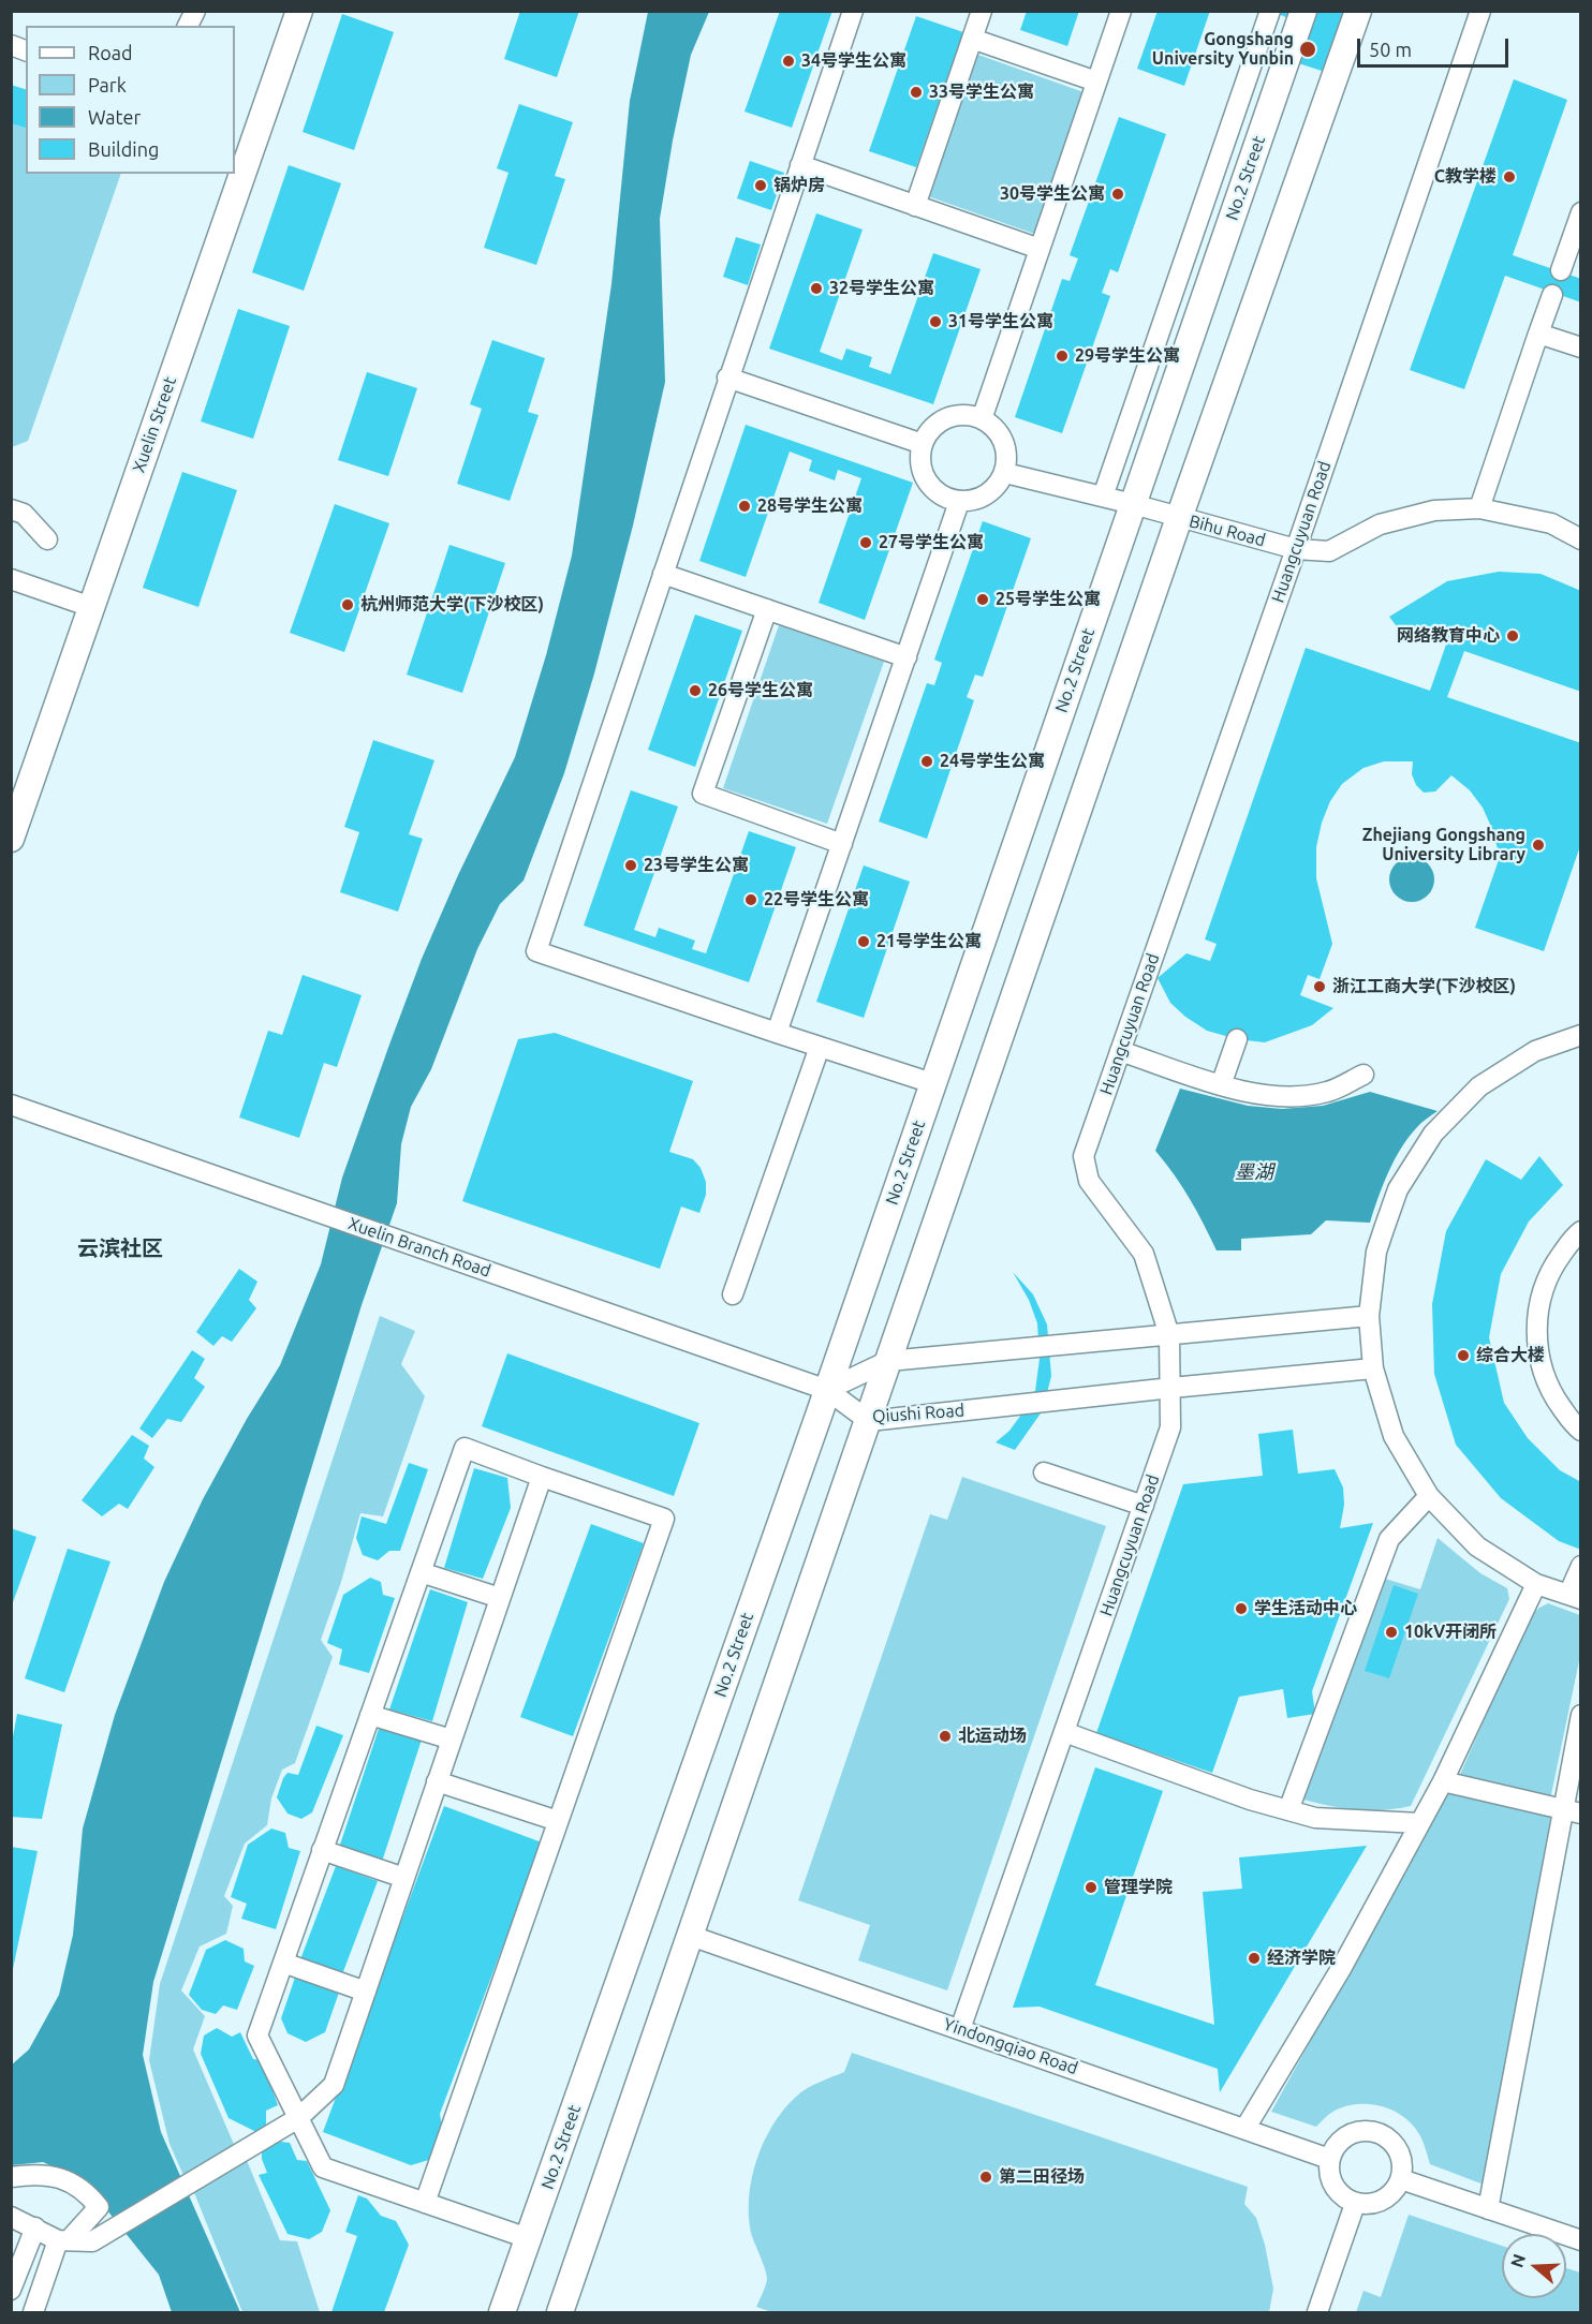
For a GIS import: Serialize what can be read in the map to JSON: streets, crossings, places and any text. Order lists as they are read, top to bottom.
{
  "streets": {
    "main road": ["No.2 Street", "Xuelin Street"],
    "street": [
      "Bihu Road",
      "Huangcuyuan Road",
      "Xuelin Branch Road",
      "Qiushi Road",
      "Yindongqiao Road"
    ]
  },
  "crossings": [
    ["No.2 Street", "Bihu Road"],
    ["No.2 Street", "Xuelin Branch Road"],
    ["No.2 Street", "Qiushi Road"],
    ["Bihu Road", "Huangcuyuan Road"],
    ["Huangcuyuan Road", "Qiushi Road"],
    ["Huangcuyuan Road", "Yindongqiao Road"],
    ["Xuelin Branch Road", "Qiushi Road"]
  ],
  "districts": ["云滨社区"],
  "water": ["墨湖"],
  "places": [
    "Gongshang University Yunbin",
    "34号学生公寓",
    "33号学生公寓",
    "C教学楼",
    "锅炉房",
    "30号学生公寓",
    "32号学生公寓",
    "31号学生公寓",
    "29号学生公寓",
    "28号学生公寓",
    "27号学生公寓",
    "25号学生公寓",
    "杭州师范大学(下沙校区)",
    "网络教育中心",
    "26号学生公寓",
    "24号学生公寓",
    "Zhejiang Gongshang University Library",
    "23号学生公寓",
    "22号学生公寓",
    "21号学生公寓",
    "浙江工商大学(下沙校区)",
    "综合大楼",
    "学生活动中心",
    "10kV开闭所",
    "北运动场",
    "管理学院",
    "经济学院",
    "第二田径场"
  ],
  "legend": [
    "Road",
    "Park",
    "Water",
    "Building"
  ],
  "scale_bar": "50 m",
  "north": "left"
}
